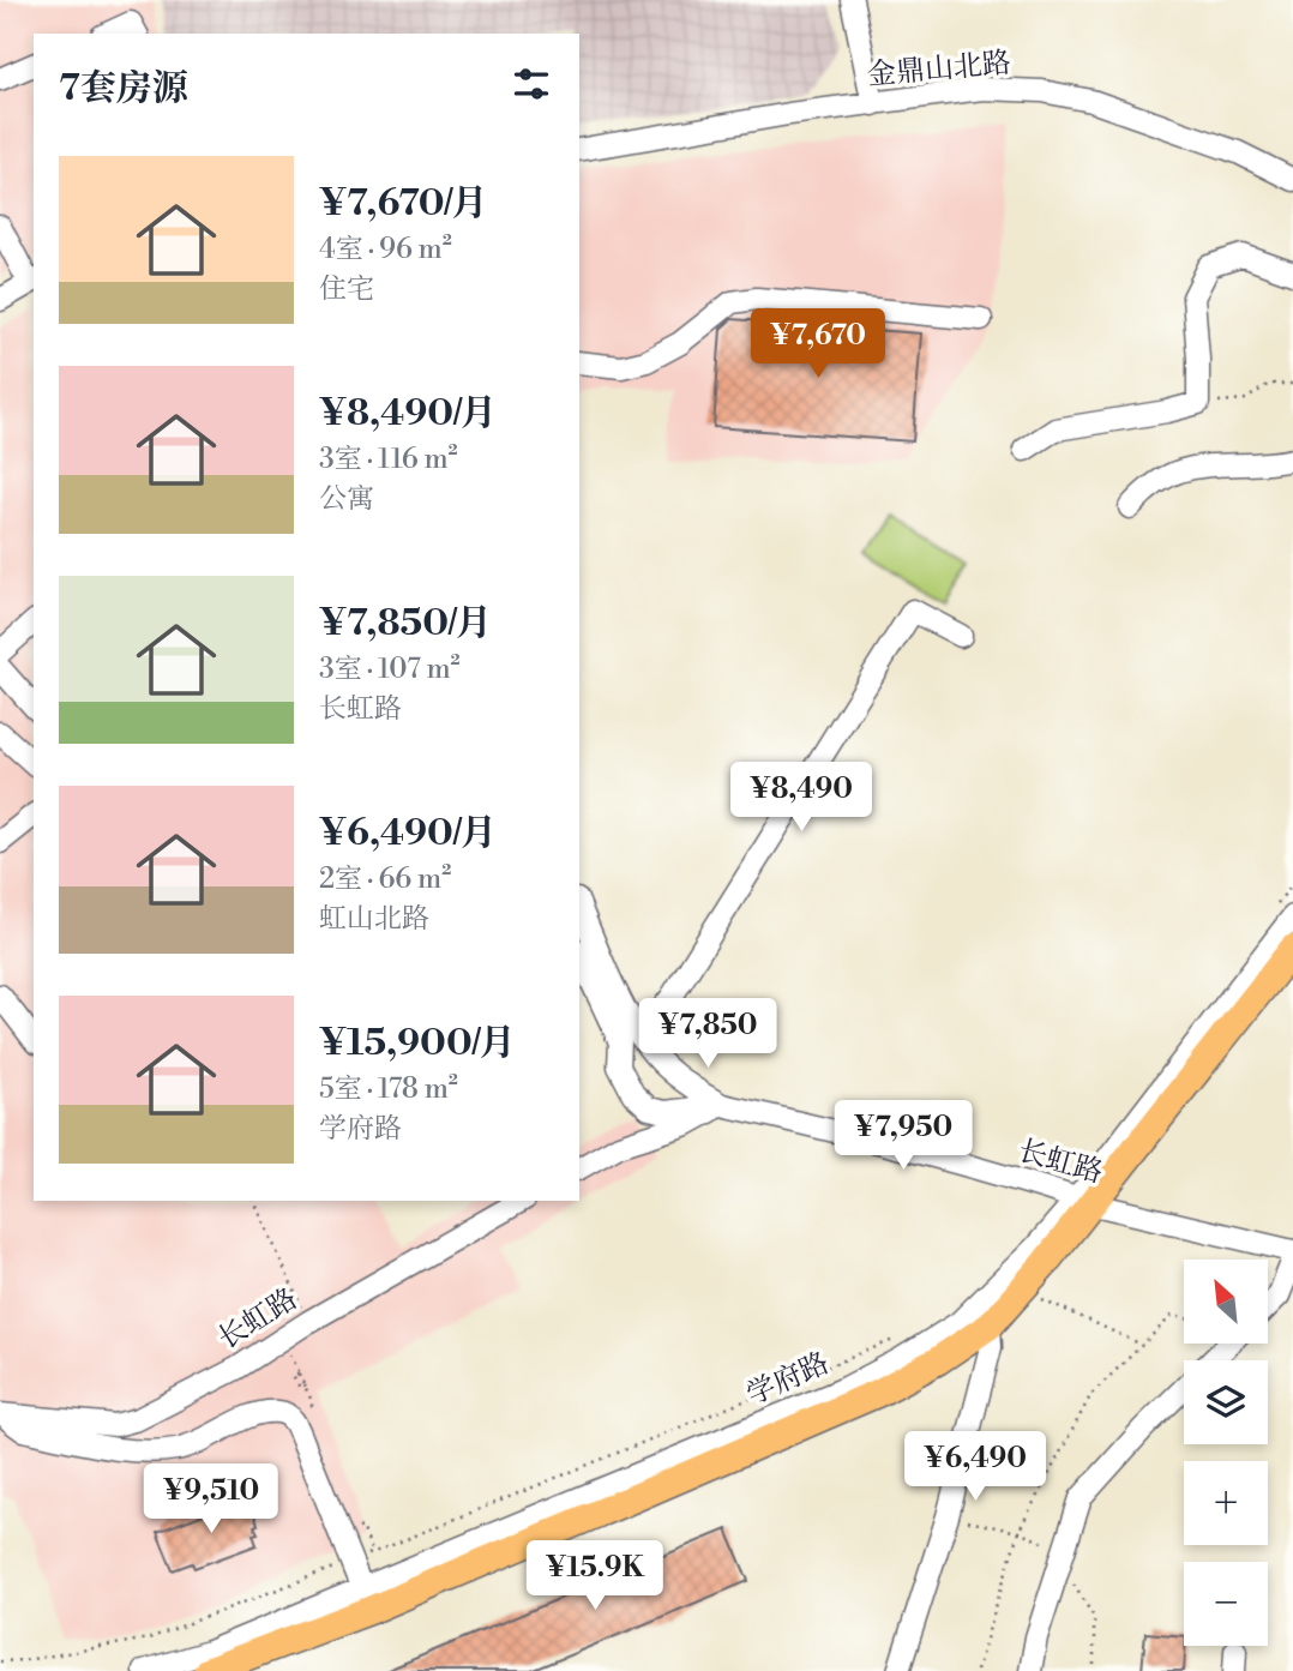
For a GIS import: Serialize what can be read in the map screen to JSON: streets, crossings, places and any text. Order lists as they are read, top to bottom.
{
  "streets": {
    "main road": ["学府路"],
    "street": ["金鼎山北路", "长虹路"]
  },
  "crossings": [
    ["长虹路", "学府路"]
  ],
  "north": "top left",
  "page": {
    "heading": "7套房源",
    "list": [
      {
        "name": "¥7,670/月",
        "note": "4室 · 96 m² · 住宅"
      },
      {
        "name": "¥8,490/月",
        "note": "3室 · 116 m² · 公寓"
      },
      {
        "name": "¥7,850/月",
        "note": "3室 · 107 m² · 长虹路"
      },
      {
        "name": "¥6,490/月",
        "note": "2室 · 66 m² · 虹山北路"
      },
      {
        "name": "¥15,900/月",
        "note": "5室 · 178 m² · 学府路"
      }
    ],
    "price": [
      "¥7,670",
      "¥8,490",
      "¥7,850",
      "¥7,950",
      "¥6,490",
      "¥9,510",
      "¥15.9K"
    ],
    "map_buttons": ["+", "−"]
  }
}
